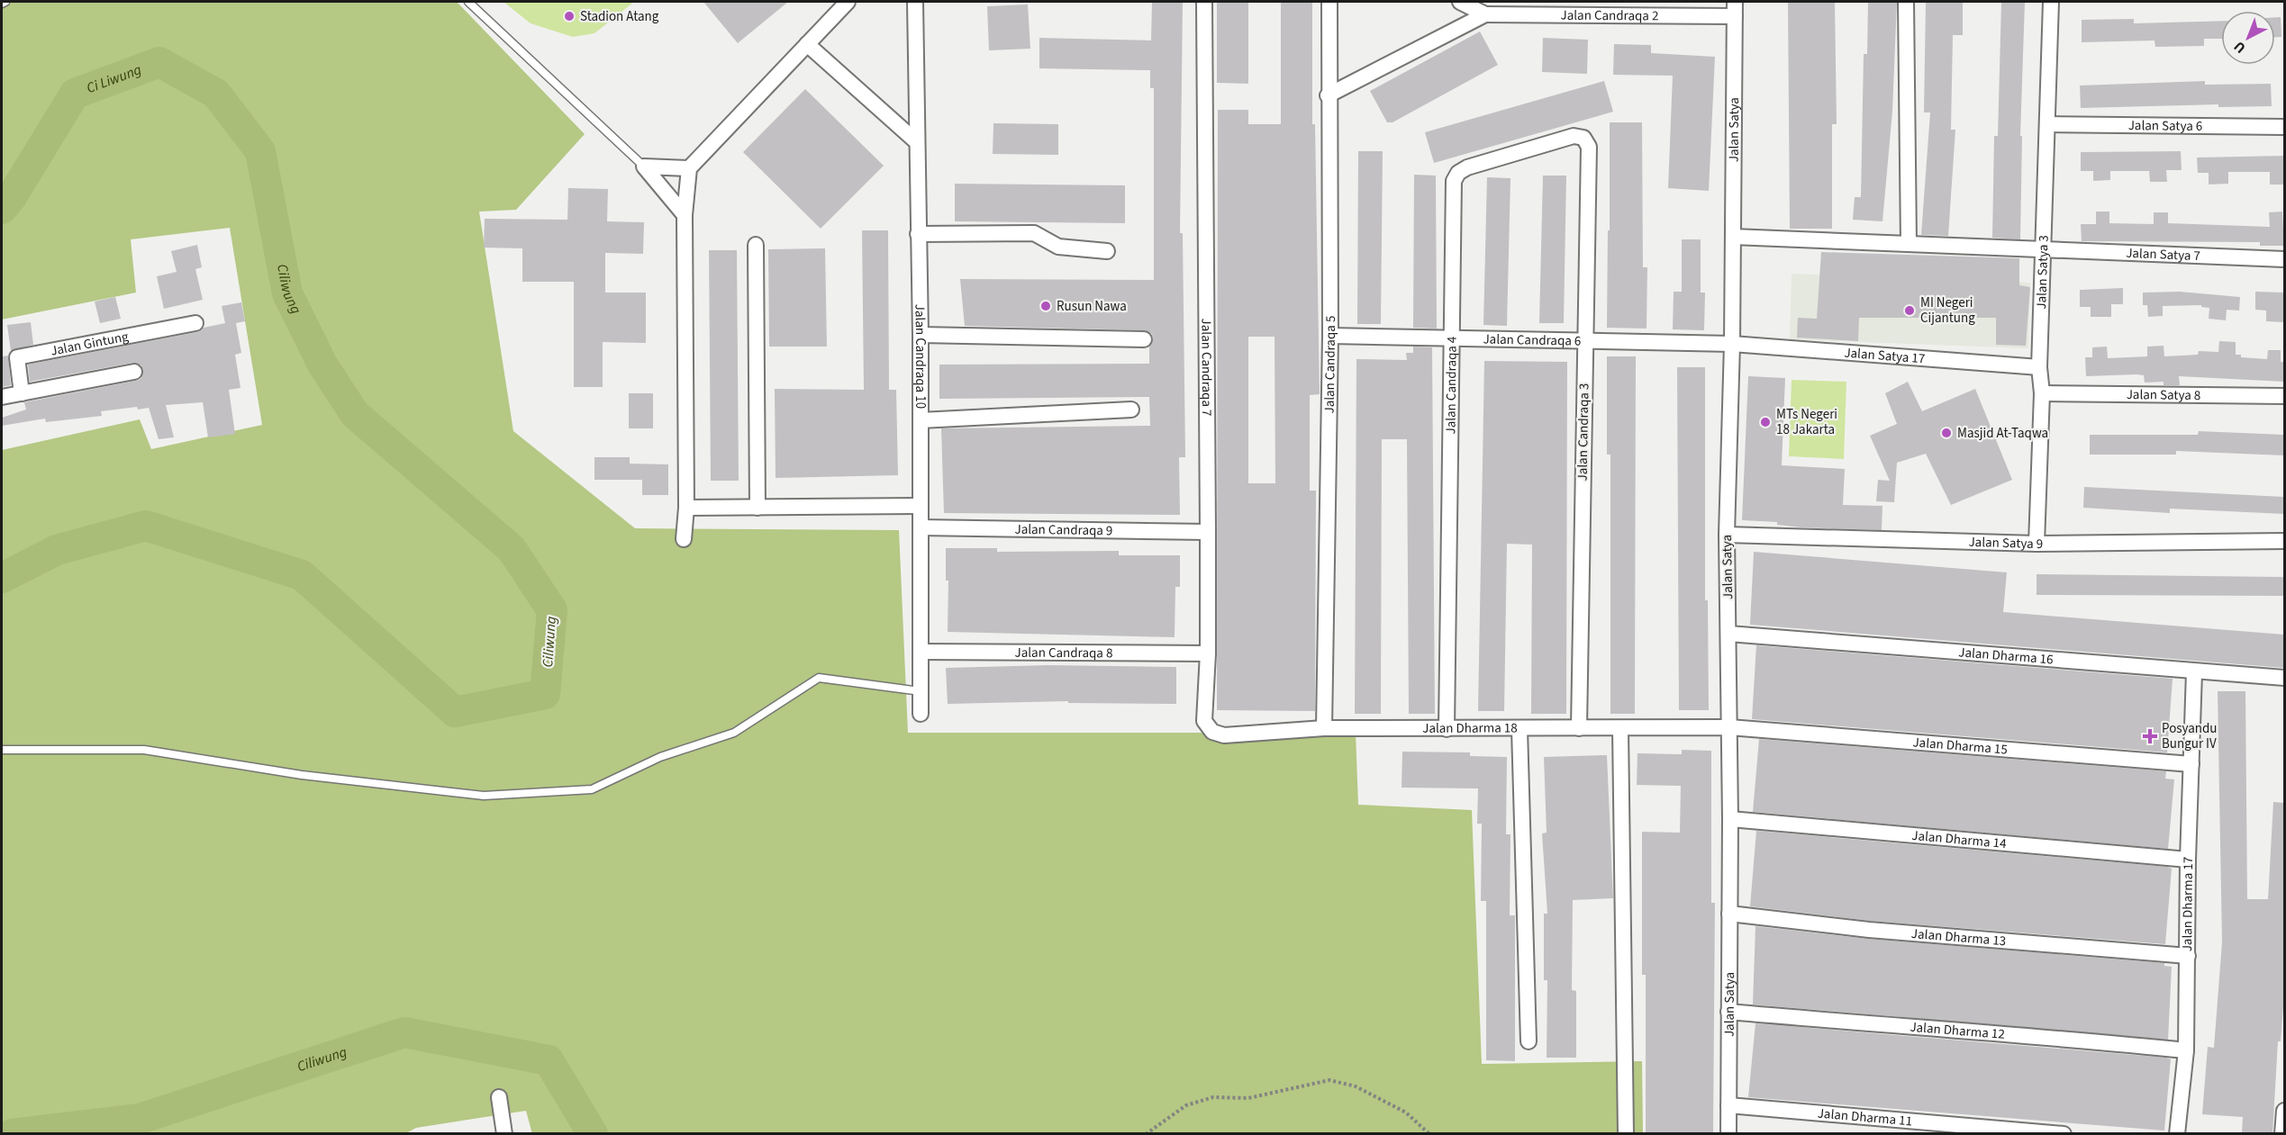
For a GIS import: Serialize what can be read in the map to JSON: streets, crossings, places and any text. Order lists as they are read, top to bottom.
{
  "streets": {
    "street": [
      "Jalan Candraqa 2",
      "Jalan Satya 6",
      "Jalan Satya",
      "Jalan Satya 7",
      "Jalan Satya 3",
      "Jalan Candraqa 6",
      "Jalan Gintung",
      "Jalan Satya 17",
      "Jalan Candraqa 10",
      "Jalan Candraqa 5",
      "Jalan Candraqa 7",
      "Jalan Candraqa 4",
      "Jalan Satya 8",
      "Jalan Candraqa 3",
      "Jalan Candraqa 9",
      "Jalan Satya 9",
      "Jalan Candraqa 8",
      "Jalan Dharma 16",
      "Jalan Dharma 18",
      "Jalan Dharma 15",
      "Jalan Dharma 14",
      "Jalan Dharma 17",
      "Jalan Dharma 13",
      "Jalan Dharma 12",
      "Jalan Dharma 11"
    ]
  },
  "crossings": [
    ["Jalan Candraqa 2", "Jalan Satya"],
    ["Jalan Candraqa 2", "Jalan Candraqa 5"],
    ["Jalan Satya 6", "Jalan Satya 3"],
    ["Jalan Satya", "Jalan Satya 7"],
    ["Jalan Satya", "Jalan Candraqa 6"],
    ["Jalan Satya", "Jalan Satya 17"],
    ["Jalan Satya", "Jalan Satya 9"],
    ["Jalan Satya", "Jalan Dharma 16"],
    ["Jalan Satya", "Jalan Dharma 18"],
    ["Jalan Satya", "Jalan Dharma 15"],
    ["Jalan Satya", "Jalan Dharma 14"],
    ["Jalan Satya", "Jalan Dharma 13"],
    ["Jalan Satya", "Jalan Dharma 12"],
    ["Jalan Satya", "Jalan Dharma 11"],
    ["Jalan Satya 7", "Jalan Satya 3"],
    ["Jalan Satya 3", "Jalan Satya 17"],
    ["Jalan Satya 3", "Jalan Satya 8"],
    ["Jalan Satya 3", "Jalan Satya 9"],
    ["Jalan Candraqa 6", "Jalan Satya 17"],
    ["Jalan Candraqa 6", "Jalan Candraqa 5"],
    ["Jalan Candraqa 6", "Jalan Candraqa 4"],
    ["Jalan Candraqa 6", "Jalan Candraqa 3"],
    ["Jalan Candraqa 10", "Jalan Candraqa 9"],
    ["Jalan Candraqa 10", "Jalan Candraqa 8"],
    ["Jalan Candraqa 5", "Jalan Dharma 18"],
    ["Jalan Candraqa 7", "Jalan Candraqa 9"],
    ["Jalan Candraqa 7", "Jalan Candraqa 8"],
    ["Jalan Candraqa 7", "Jalan Dharma 18"],
    ["Jalan Candraqa 4", "Jalan Candraqa 3"],
    ["Jalan Candraqa 4", "Jalan Dharma 18"],
    ["Jalan Candraqa 3", "Jalan Dharma 18"],
    ["Jalan Dharma 16", "Jalan Dharma 17"],
    ["Jalan Dharma 18", "Jalan Dharma 15"],
    ["Jalan Dharma 15", "Jalan Dharma 17"],
    ["Jalan Dharma 14", "Jalan Dharma 17"],
    ["Jalan Dharma 17", "Jalan Dharma 13"],
    ["Jalan Dharma 17", "Jalan Dharma 12"]
  ],
  "water": ["Ci Liwung", "Ciliwung"],
  "places": {
    "other": [
      "Stadion Atang",
      "Rusun Nawa",
      "MI Negeri Cijantung",
      "MTs Negeri 18 Jakarta",
      "Masjid At-Taqwa"
    ],
    "health": ["Posyandu Bungur IV"]
  },
  "north": "bottom left"
}
